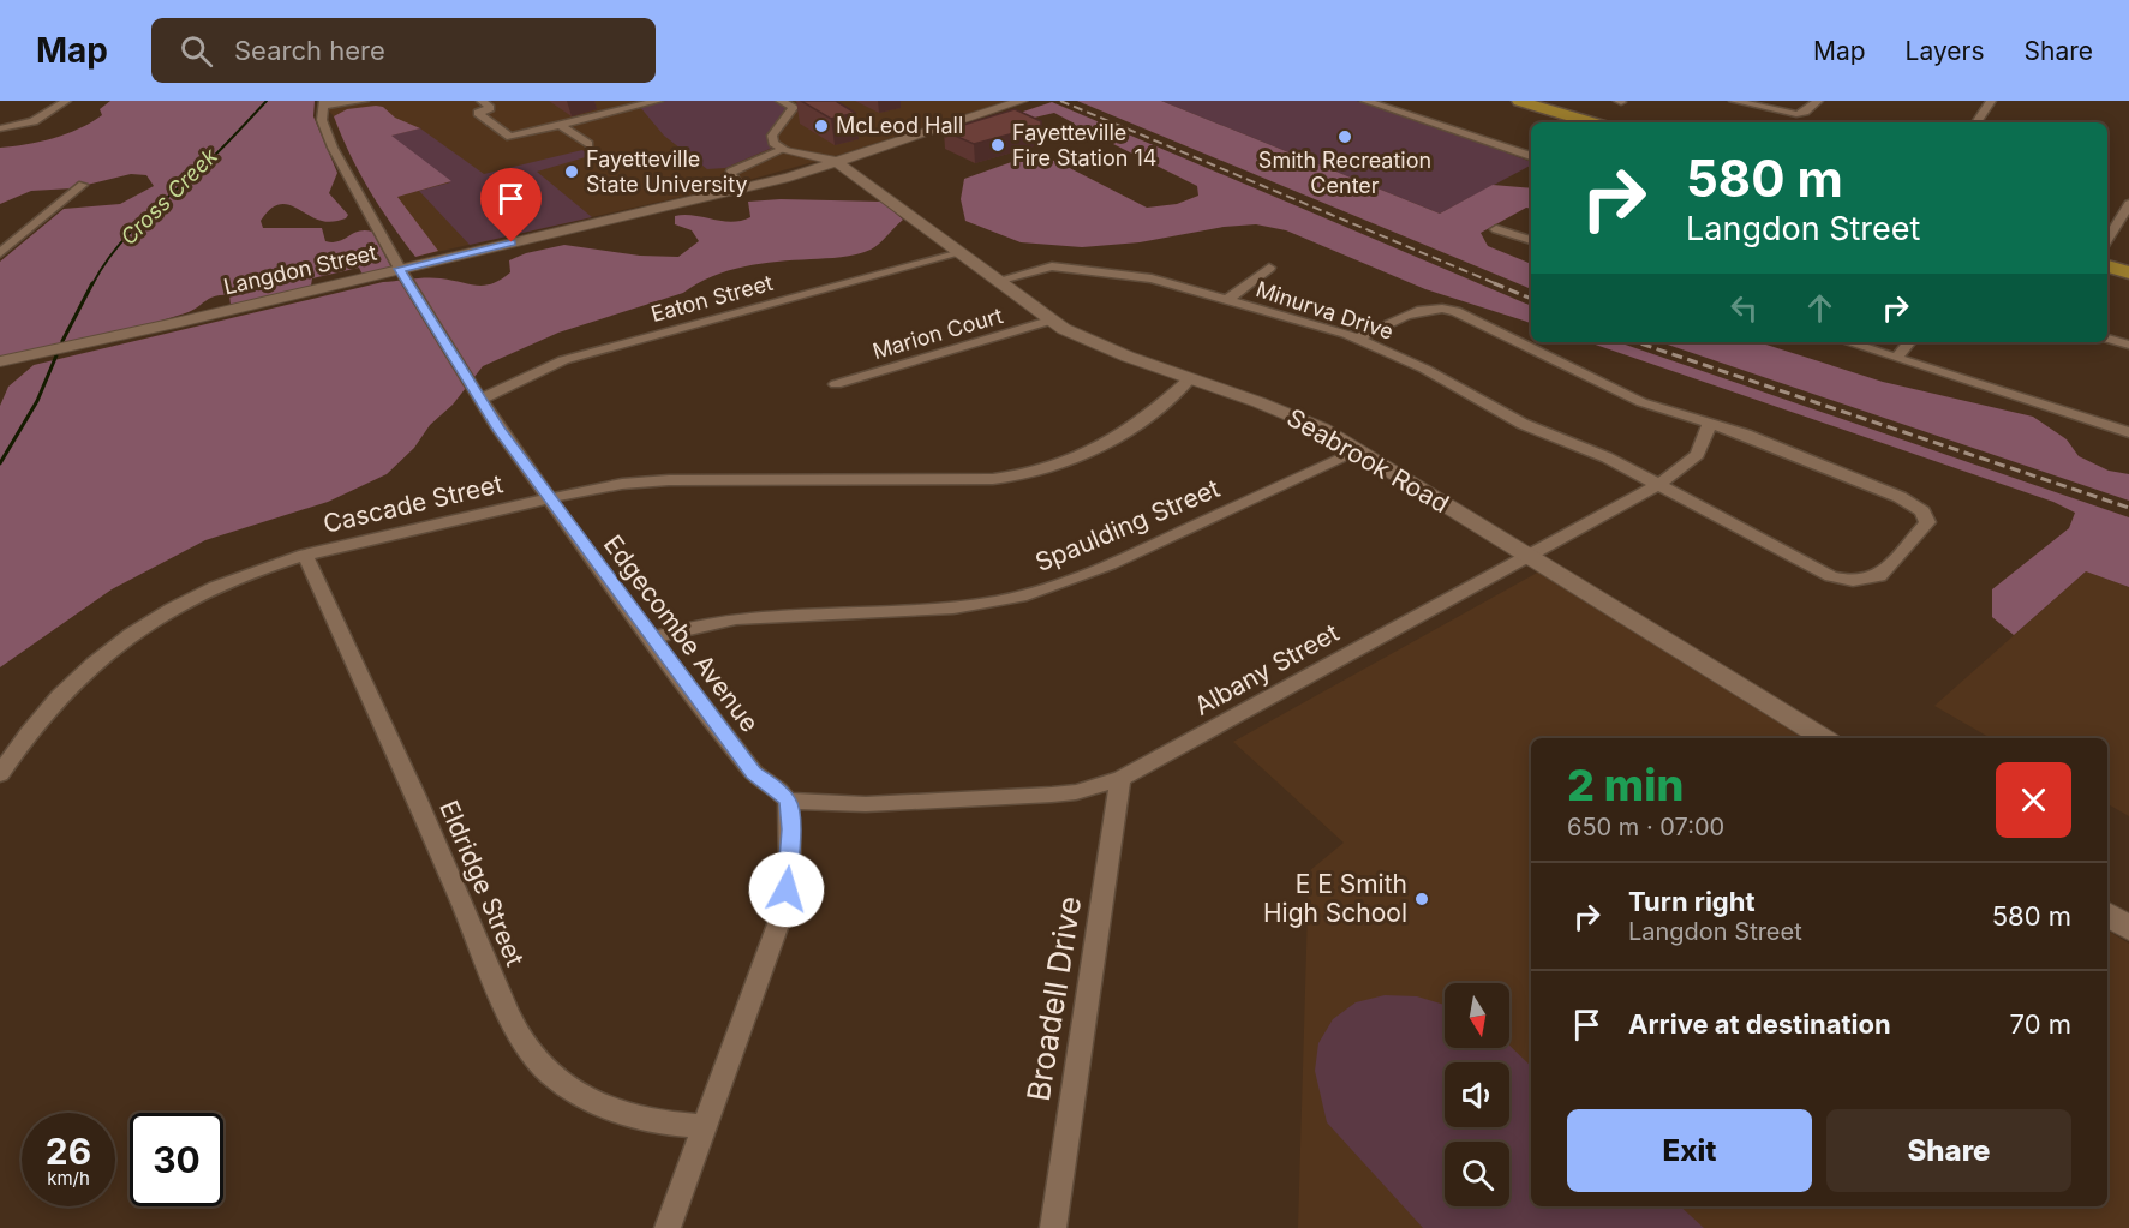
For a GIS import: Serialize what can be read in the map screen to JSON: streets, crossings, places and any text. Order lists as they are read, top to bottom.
{
  "streets": {
    "street": [
      "Langdon Street",
      "Eaton Street",
      "Minurva Drive",
      "Marion Court",
      "Seabrook Road",
      "Cascade Street",
      "Spaulding Street",
      "Edgecombe Avenue",
      "Albany Street",
      "Eldridge Street",
      "Broadell Drive"
    ]
  },
  "crossings": [
    ["Langdon Street", "Seabrook Road"],
    ["Langdon Street", "Edgecombe Avenue"],
    ["Eaton Street", "Seabrook Road"],
    ["Eaton Street", "Edgecombe Avenue"],
    ["Minurva Drive", "Seabrook Road"],
    ["Minurva Drive", "Albany Street"],
    ["Marion Court", "Seabrook Road"],
    ["Seabrook Road", "Cascade Street"],
    ["Seabrook Road", "Spaulding Street"],
    ["Seabrook Road", "Albany Street"],
    ["Cascade Street", "Edgecombe Avenue"],
    ["Cascade Street", "Eldridge Street"],
    ["Spaulding Street", "Edgecombe Avenue"],
    ["Edgecombe Avenue", "Albany Street"],
    ["Albany Street", "Broadell Drive"]
  ],
  "water": ["Cross Creek"],
  "places": [
    "McLeod Hall",
    "Smith Recreation Center",
    "Fayetteville Fire Station 14",
    "Fayetteville State University",
    "E E Smith High School"
  ],
  "north": "bottom",
  "page": {
    "header": "Map",
    "search": "Search here",
    "nav": ["Map", "Layers", "Share"],
    "turn": ["580 m", "Langdon Street"],
    "heading": ["2 min", "650 m · 07:00"],
    "list": [
      {
        "name": "Turn right",
        "note": "Langdon Street",
        "value": "580 m"
      },
      {
        "name": "Arrive at destination",
        "value": "70 m"
      }
    ],
    "buttons": ["Exit", "Share"],
    "speed": "26 km/h",
    "limit": "30"
  }
}
